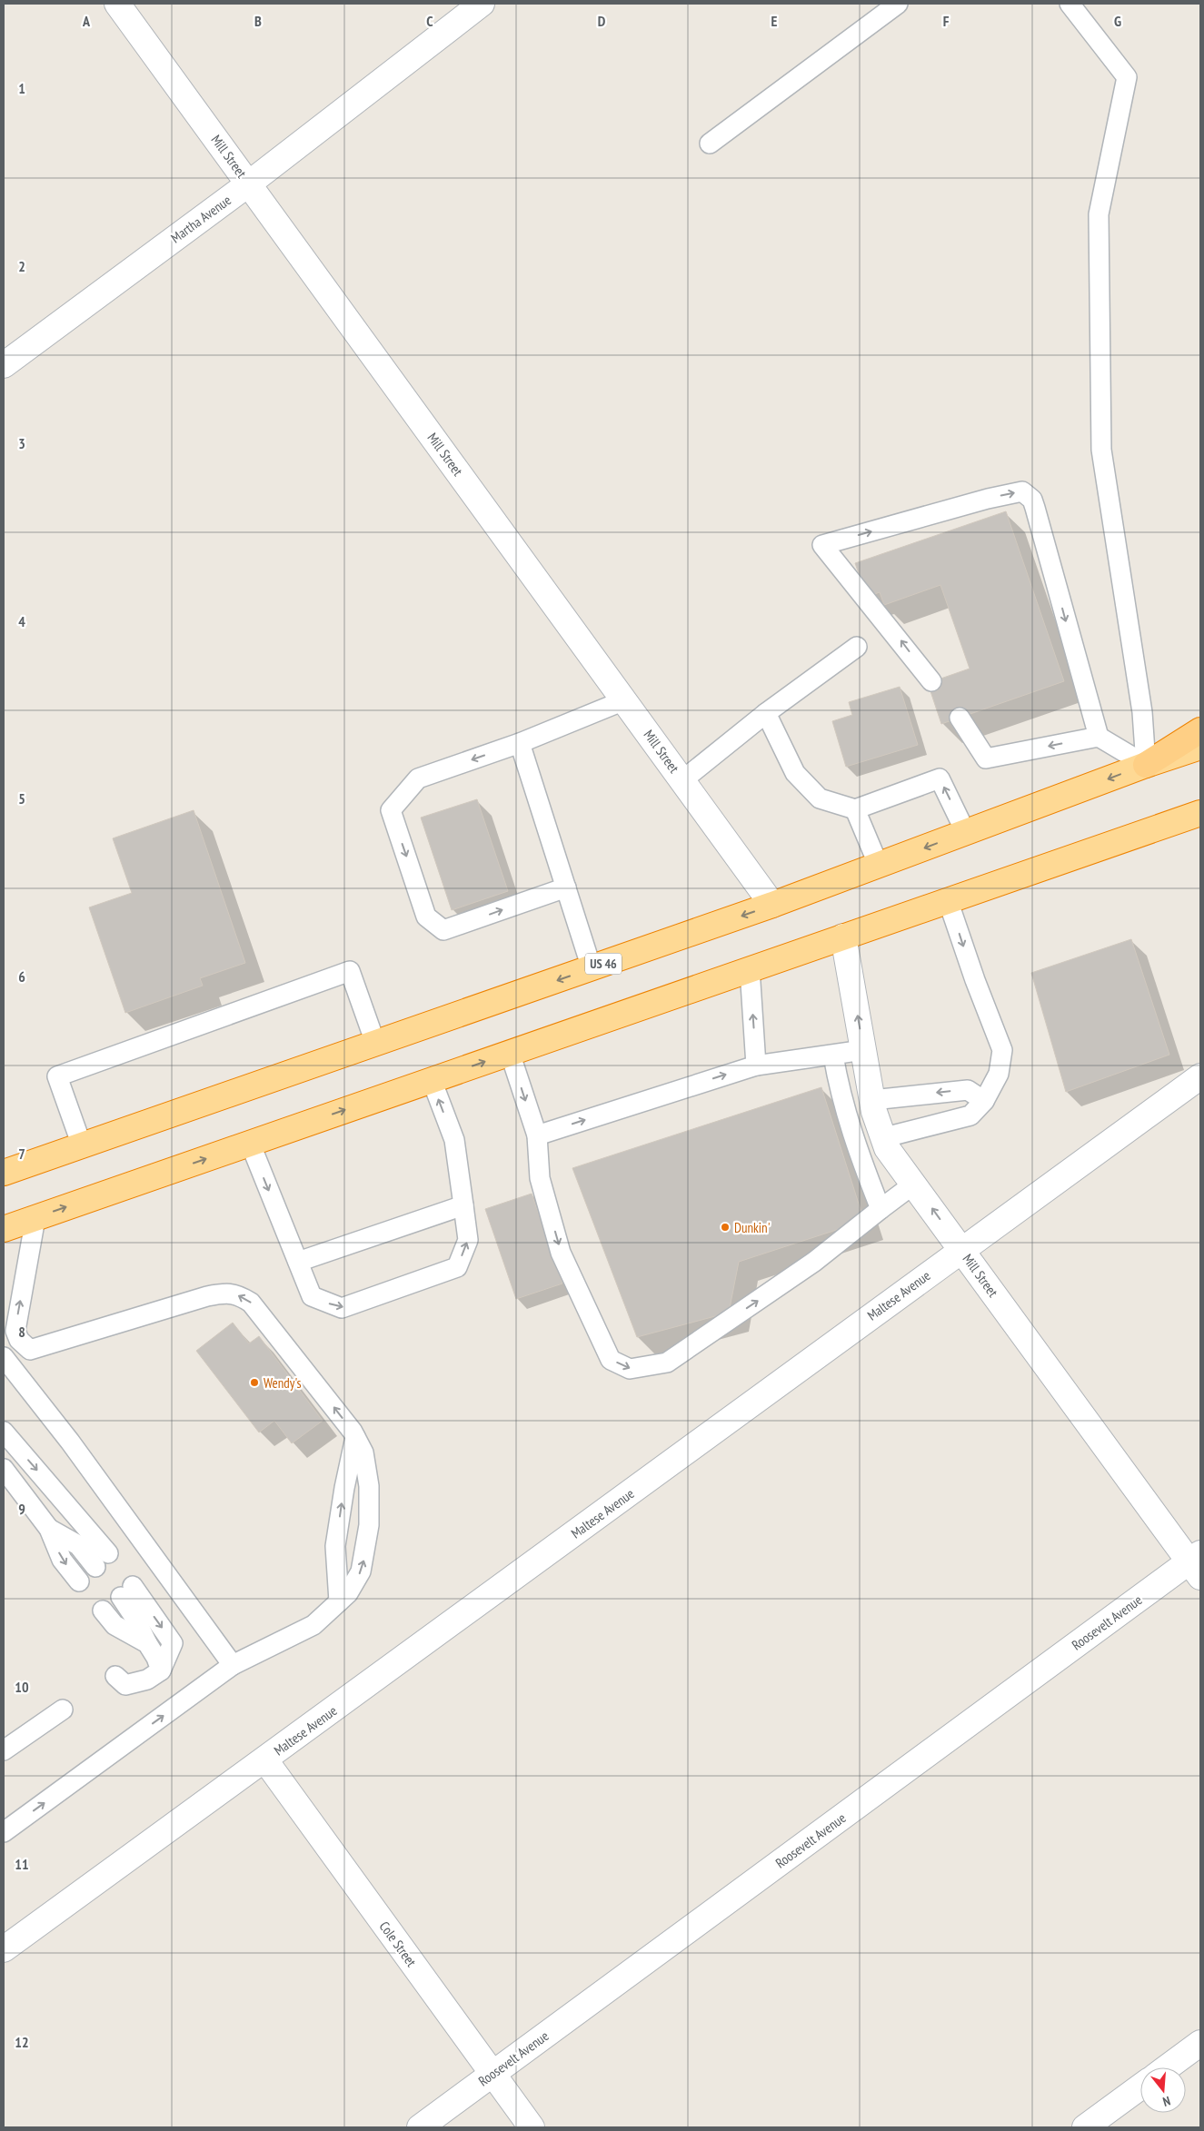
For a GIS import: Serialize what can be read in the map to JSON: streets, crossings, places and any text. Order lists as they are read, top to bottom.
{
  "streets": {
    "highway": ["US 46"],
    "street": [
      "Mill Street",
      "Martha Avenue",
      "Maltese Avenue",
      "Roosevelt Avenue",
      "Cole Street"
    ]
  },
  "crossings": [
    ["Mill Street", "Martha Avenue"],
    ["Mill Street", "US 46"],
    ["Mill Street", "Maltese Avenue"],
    ["Mill Street", "Roosevelt Avenue"],
    ["Maltese Avenue", "Cole Street"],
    ["Roosevelt Avenue", "Cole Street"]
  ],
  "places": ["Dunkin'", "Wendy's"],
  "north": "bottom",
  "grid": {
    "columns": [
      "A",
      "B",
      "C",
      "D",
      "E",
      "F",
      "G"
    ],
    "rows": [
      "1",
      "2",
      "3",
      "4",
      "5",
      "6",
      "7",
      "8",
      "9",
      "10",
      "11",
      "12"
    ]
  }
}
